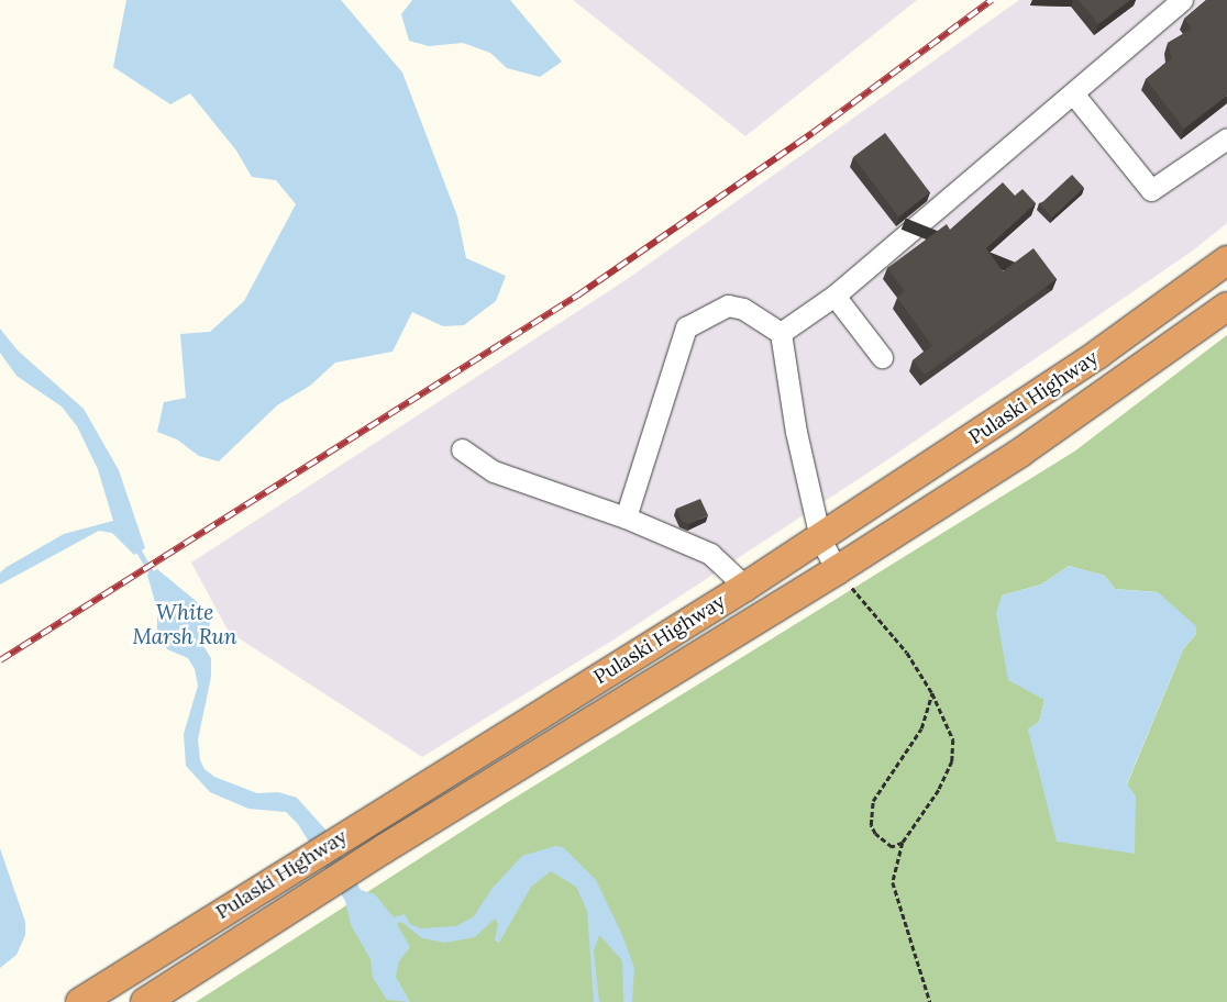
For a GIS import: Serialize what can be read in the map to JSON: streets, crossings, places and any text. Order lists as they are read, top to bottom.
{
  "streets": {
    "highway": ["Pulaski Highway"]
  },
  "water": ["White Marsh Run"]
}
